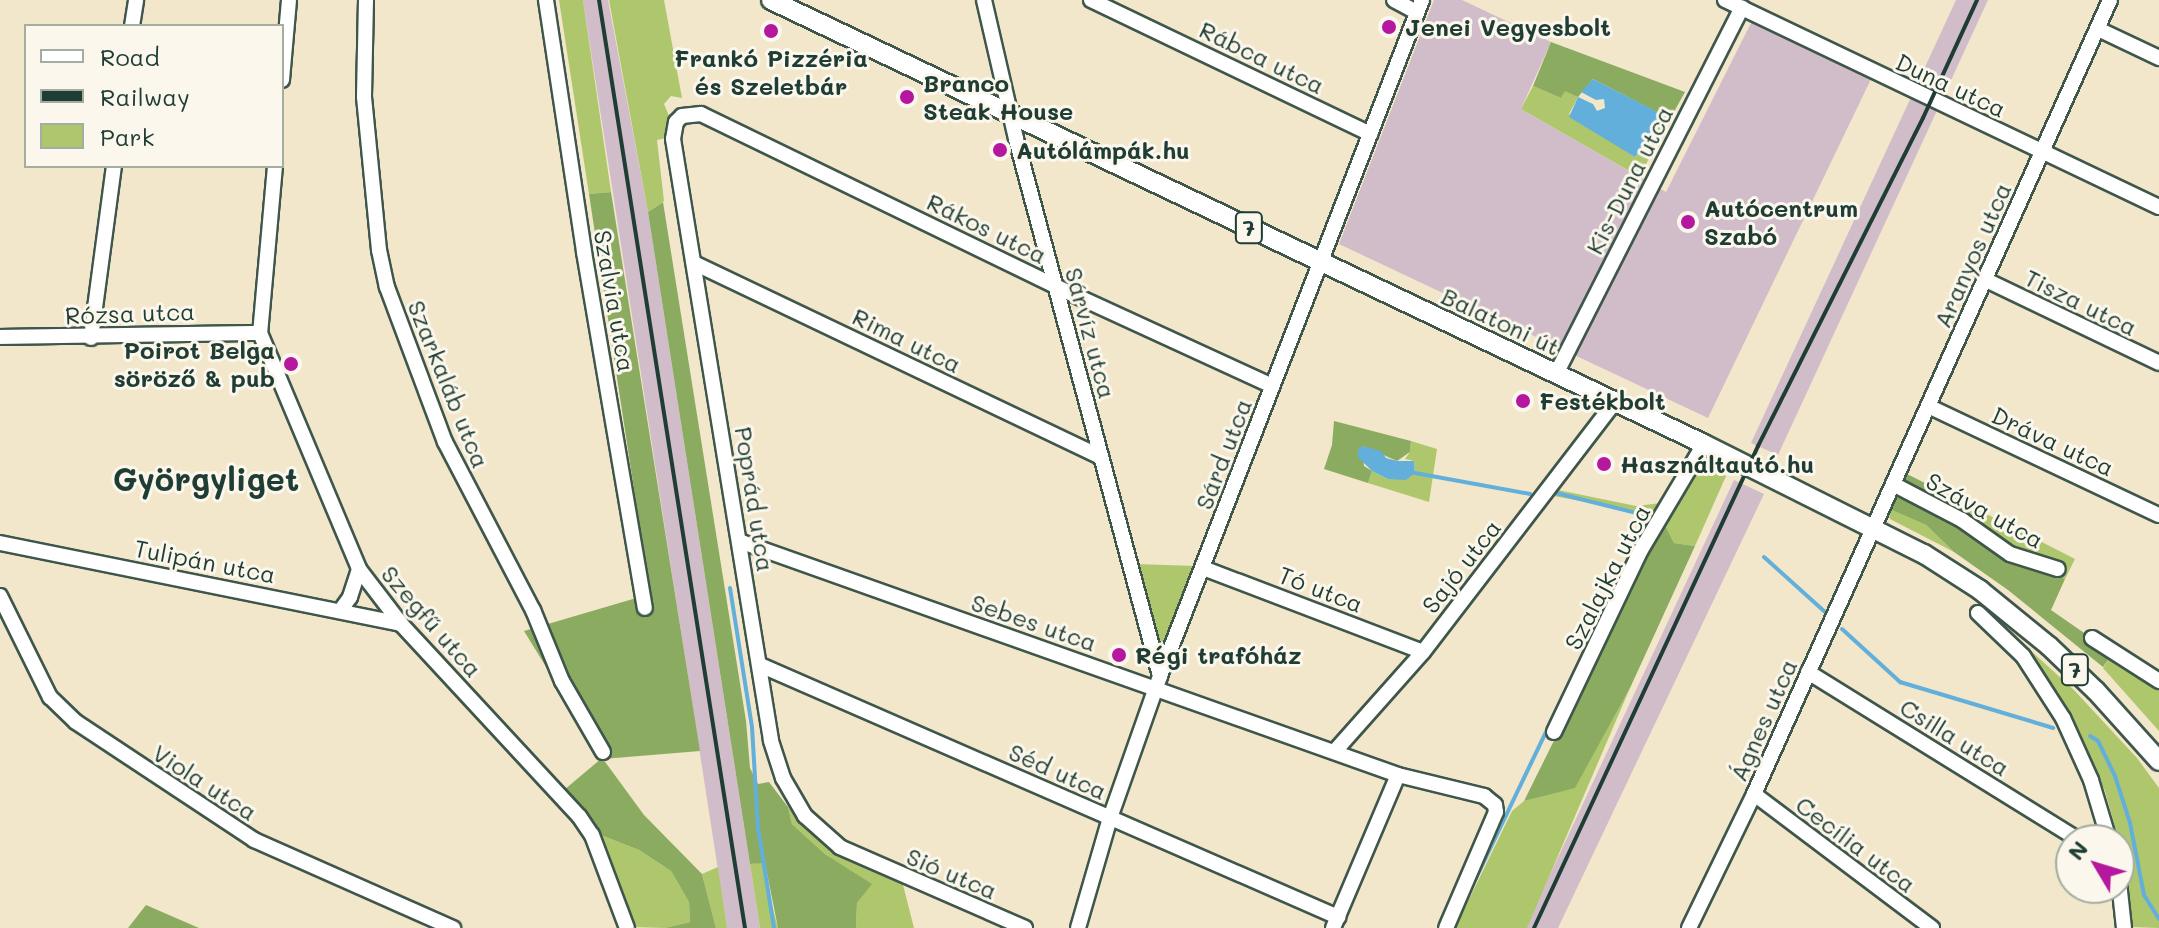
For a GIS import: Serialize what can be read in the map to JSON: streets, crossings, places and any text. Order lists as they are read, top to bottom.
{
  "streets": {
    "main road": ["7", "Balatoni út"],
    "street": [
      "Rábca utca",
      "Duna utca",
      "Kis-Duna utca",
      "Rákos utca",
      "Aranyos utca",
      "Szalvia utca",
      "Tisza utca",
      "Rózsa utca",
      "Sárvíz utca",
      "Rima utca",
      "Szarkaláb utca",
      "Dráva utca",
      "Sárd utca",
      "Poprád utca",
      "Száva utca",
      "Tulipán utca",
      "Sajó utca",
      "Szalajka utca",
      "Tó utca",
      "Szegfű utca",
      "Sebes utca",
      "Ágnes utca",
      "Csilla utca",
      "Séd utca",
      "Viola utca",
      "Cecília utca",
      "Sió utca"
    ]
  },
  "crossings": [
    ["Rábca utca", "Sárd utca"],
    ["Duna utca", "Kis-Duna utca"],
    ["Duna utca", "Aranyos utca"],
    ["Kis-Duna utca", "Balatoni út"],
    ["Rákos utca", "Sárvíz utca"],
    ["Rákos utca", "Sárd utca"],
    ["Rákos utca", "Poprád utca"],
    ["Aranyos utca", "Tisza utca"],
    ["Aranyos utca", "Balatoni út"],
    ["Aranyos utca", "Dráva utca"],
    ["Aranyos utca", "Száva utca"],
    ["Aranyos utca", "Ágnes utca"],
    ["Rózsa utca", "Szegfű utca"],
    ["Balatoni út", "Sárvíz utca"],
    ["Balatoni út", "Sárd utca"],
    ["Balatoni út", "Sajó utca"],
    ["Balatoni út", "Szalajka utca"],
    ["Balatoni út", "Ágnes utca"],
    ["Sárvíz utca", "Rima utca"],
    ["Sárvíz utca", "Sárd utca"],
    ["Sárvíz utca", "Sebes utca"],
    ["Rima utca", "Poprád utca"],
    ["Sárd utca", "Tó utca"],
    ["Sárd utca", "Sebes utca"],
    ["Sárd utca", "Séd utca"],
    ["Poprád utca", "Sebes utca"],
    ["Poprád utca", "Séd utca"],
    ["Poprád utca", "Sió utca"],
    ["Tulipán utca", "Szegfű utca"],
    ["Sajó utca", "Tó utca"],
    ["Sajó utca", "Sebes utca"],
    ["Ágnes utca", "Csilla utca"],
    ["Ágnes utca", "Cecília utca"]
  ],
  "districts": ["Györgyliget"],
  "places": [
    "Jenei Vegyesbolt",
    "Frankó Pizzéria és Szeletbár",
    "Branco Steak House",
    "Autólámpák.hu",
    "Autócentrum Szabó",
    "Poirot Belga söröző & pub",
    "Festékbolt",
    "Használtautó.hu",
    "Régi trafóház"
  ],
  "legend": ["Road", "Railway", "Park"],
  "north": "top left"
}
